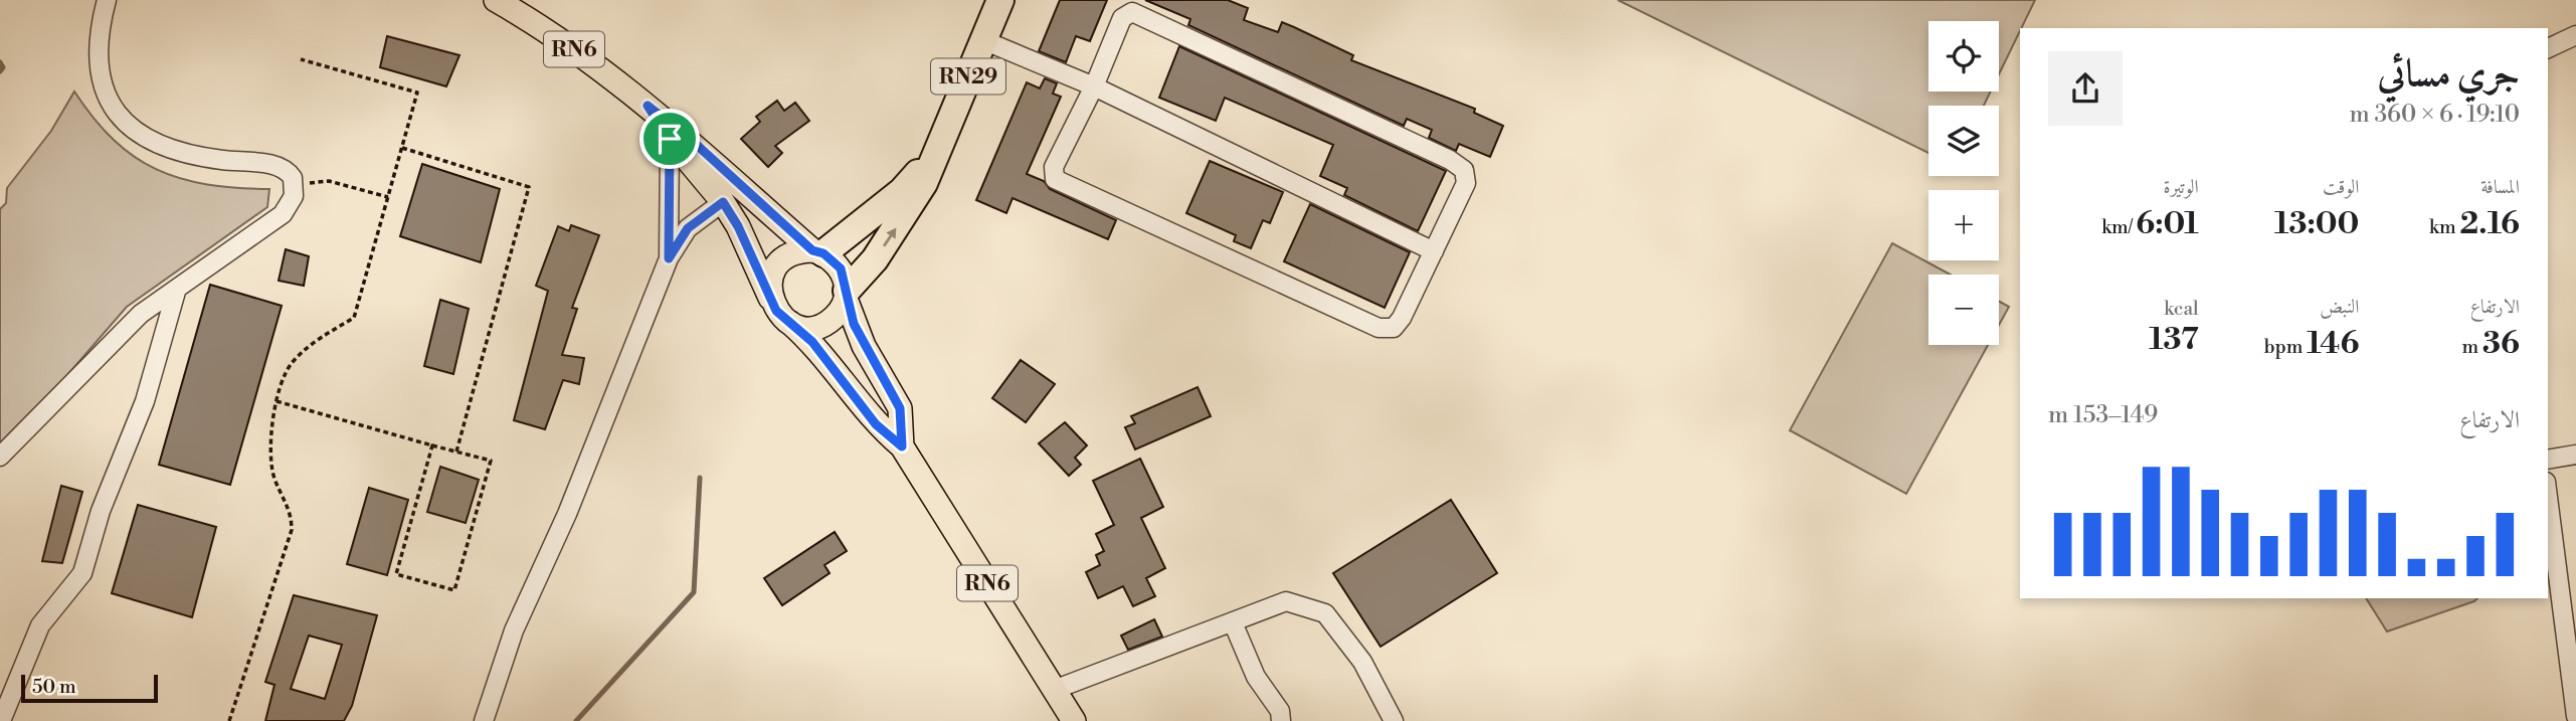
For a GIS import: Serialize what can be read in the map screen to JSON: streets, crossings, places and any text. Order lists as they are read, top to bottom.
{
  "streets": {
    "highway": ["RN29"],
    "main road": ["RN6"]
  },
  "crossings": [
    ["RN6", "RN29"]
  ],
  "scale_bar": "50 m",
  "page": {
    "map_buttons": ["+", "−"],
    "heading": ["جري مسائي", "19:10 · 6 × 360 m"],
    "stats": [
      ["المسافة", "2.16 km"],
      ["الوقت", "13:00"],
      ["الوتيرة", "6:01 /km"],
      ["الارتفاع", "36 m"],
      ["النبض", "146 bpm"],
      ["kcal", "137"]
    ],
    "chart": ["الارتفاع", "149–153 m"],
    "scale": "50 m"
  }
}
